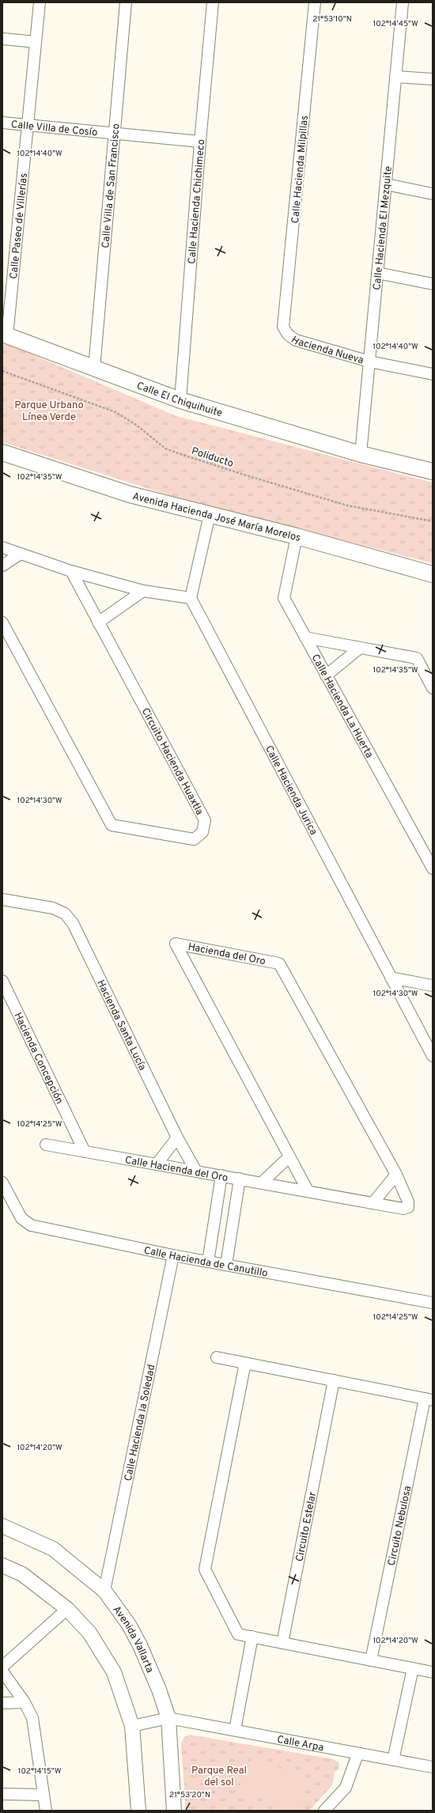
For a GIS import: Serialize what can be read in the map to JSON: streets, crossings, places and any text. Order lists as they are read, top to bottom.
{
  "streets": {
    "main road": ["Calle El Chiquihuite", "Avenida Hacienda José María Morelos"],
    "street": [
      "Calle Villa de Cosío",
      "Calle Hacienda Milpillas",
      "Calle Villa de San Francisco",
      "Calle Hacienda Chichimeco",
      "Calle Paseo de Villerías",
      "Calle Hacienda El Mezquite",
      "Hacienda Nueva",
      "Calle Hacienda La Huerta",
      "Circuito Hacienda Huaxtla",
      "Calle Hacienda Jurica",
      "Hacienda del Oro",
      "Hacienda Santa Lucía",
      "Hacienda Concepción",
      "Calle Hacienda del Oro",
      "Calle Hacienda de Canutillo",
      "Calle Hacienda la Soledad",
      "Circuito Nebulosa",
      "Circuito Estelar",
      "Avenida Vallarta",
      "Calle Arpa"
    ],
    "path": ["Poliducto"]
  },
  "crossings": [
    ["Calle Villa de Cosío", "Calle Villa de San Francisco"],
    ["Calle Villa de Cosío", "Calle Hacienda Chichimeco"],
    ["Calle Villa de Cosío", "Calle Paseo de Villerías"],
    ["Calle Hacienda Milpillas", "Hacienda Nueva"],
    ["Calle Villa de San Francisco", "Calle El Chiquihuite"],
    ["Calle Hacienda Chichimeco", "Calle El Chiquihuite"],
    ["Calle Paseo de Villerías", "Calle El Chiquihuite"],
    ["Calle Hacienda El Mezquite", "Hacienda Nueva"],
    ["Calle Hacienda El Mezquite", "Calle El Chiquihuite"],
    ["Avenida Hacienda José María Morelos", "Calle Hacienda La Huerta"],
    ["Hacienda del Oro", "Calle Hacienda del Oro"],
    ["Hacienda Santa Lucía", "Calle Hacienda del Oro"],
    ["Hacienda Concepción", "Calle Hacienda del Oro"],
    ["Calle Hacienda de Canutillo", "Calle Hacienda la Soledad"],
    ["Calle Hacienda la Soledad", "Avenida Vallarta"],
    ["Avenida Vallarta", "Calle Arpa"]
  ],
  "parks": ["Parque Urbano Línea Verde", "Parque Real del sol"],
  "coordinates": [
    "21°53'10\"N",
    "102°14'45\"W",
    "102°14'40\"W",
    "102°14'35\"W",
    "102°14'30\"W",
    "102°14'25\"W",
    "102°14'20\"W",
    "102°14'15\"W",
    "21°53'20\"N"
  ]
}
